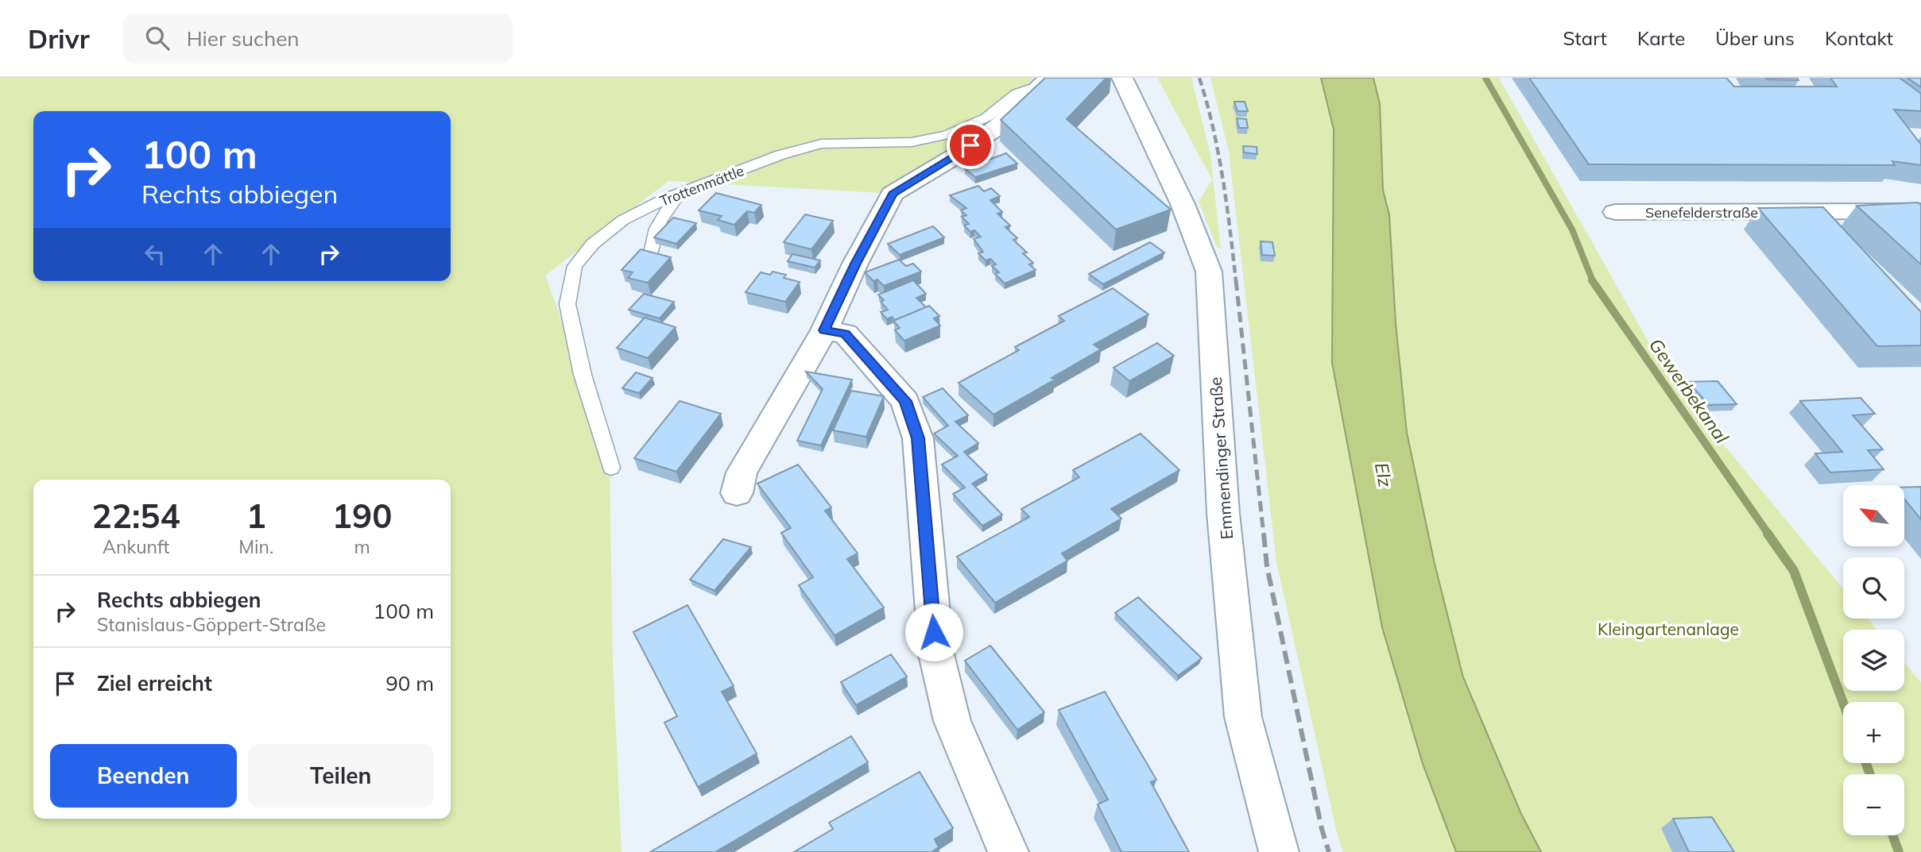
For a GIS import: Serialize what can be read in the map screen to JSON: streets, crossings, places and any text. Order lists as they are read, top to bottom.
{
  "streets": {
    "street": ["Senefelderstraße", "Emmendinger Straße"],
    "lane": ["Trottenmättle"]
  },
  "water": ["Gewerbekanal", "Elz"],
  "parks": ["Kleingartenanlage"],
  "north": "top left",
  "page": {
    "header": "Drivr",
    "search": "Hier suchen",
    "nav": [
      "Start",
      "Karte",
      "Über uns",
      "Kontakt"
    ],
    "turn": ["100 m", "Rechts abbiegen"],
    "eta": [
      "22:54",
      "Ankunft",
      "1",
      "Min.",
      "190",
      "m"
    ],
    "map_buttons": ["+", "−"],
    "list": [
      {
        "name": "Rechts abbiegen",
        "note": "Stanislaus-Göppert-Straße",
        "value": "100 m"
      },
      {
        "name": "Ziel erreicht",
        "value": "90 m"
      }
    ],
    "buttons": ["Beenden", "Teilen"]
  }
}
